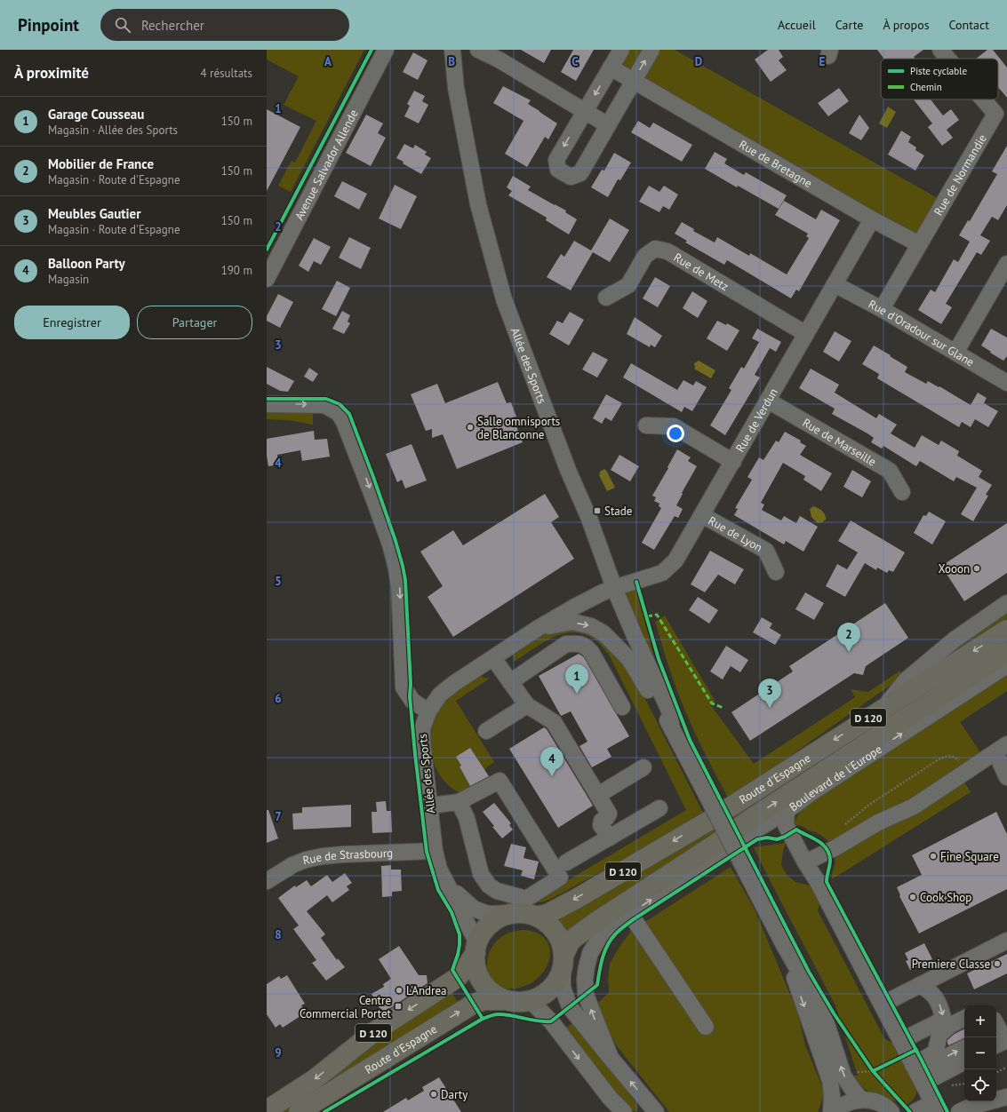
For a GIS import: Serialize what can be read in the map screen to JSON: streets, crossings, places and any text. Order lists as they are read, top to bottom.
{
  "streets": {
    "main road": ["D 120", "Route d'Espagne"],
    "street": [
      "Rue de Bretagne",
      "Avenue Salvador Allende",
      "Rue de Normandie",
      "Rue de Metz",
      "Rue d'Oradour sur Glane",
      "Allée des Sports",
      "Rue de Verdun",
      "Rue de Marseille",
      "Rue de Lyon",
      "Boulevard de l'Europe",
      "Rue de Strasbourg"
    ]
  },
  "crossings": [
    ["Rue de Bretagne", "Rue de Normandie"],
    ["Rue de Bretagne", "Rue de Verdun"],
    ["Rue de Normandie", "Rue d'Oradour sur Glane"],
    ["Rue de Metz", "Rue de Verdun"],
    ["Rue d'Oradour sur Glane", "Rue de Verdun"],
    ["Allée des Sports", "Rue de Verdun"],
    ["Allée des Sports", "D 120"],
    ["Allée des Sports", "Route d'Espagne"],
    ["Allée des Sports", "Rue de Strasbourg"],
    ["Rue de Verdun", "Rue de Marseille"],
    ["Rue de Verdun", "Rue de Lyon"],
    ["D 120", "Route d'Espagne"]
  ],
  "places": {
    "other": [
      "Salle omnisports de Blanconne",
      "Xooon",
      "Fine Square",
      "Cook Shop",
      "Premiere Classe",
      "L'Andrea",
      "Darty"
    ],
    "transit": ["Stade", "Centre Commercial Portet"]
  },
  "legend": ["Piste cyclable", "Chemin"],
  "page": {
    "header": "Pinpoint",
    "search": "Rechercher",
    "nav": [
      "Accueil",
      "Carte",
      "À propos",
      "Contact"
    ],
    "heading": ["À proximité", "4 résultats"],
    "list": [
      {
        "mark": "1",
        "name": "Garage Cousseau",
        "note": "Magasin · Allée des Sports",
        "value": "150 m"
      },
      {
        "mark": "2",
        "name": "Mobilier de France",
        "note": "Magasin · Route d'Espagne",
        "value": "150 m"
      },
      {
        "mark": "3",
        "name": "Meubles Gautier",
        "note": "Magasin · Route d'Espagne",
        "value": "150 m"
      },
      {
        "mark": "4",
        "name": "Balloon Party",
        "note": "Magasin",
        "value": "190 m"
      }
    ],
    "buttons": ["Enregistrer", "Partager"],
    "pins": [
      "2",
      "1",
      "3",
      "4"
    ],
    "map_buttons": ["+", "−"]
  },
  "grid": {
    "columns": [
      "A",
      "B",
      "C",
      "D",
      "E"
    ],
    "rows": [
      "1",
      "2",
      "3",
      "4",
      "5",
      "6",
      "7",
      "8",
      "9"
    ]
  }
}
